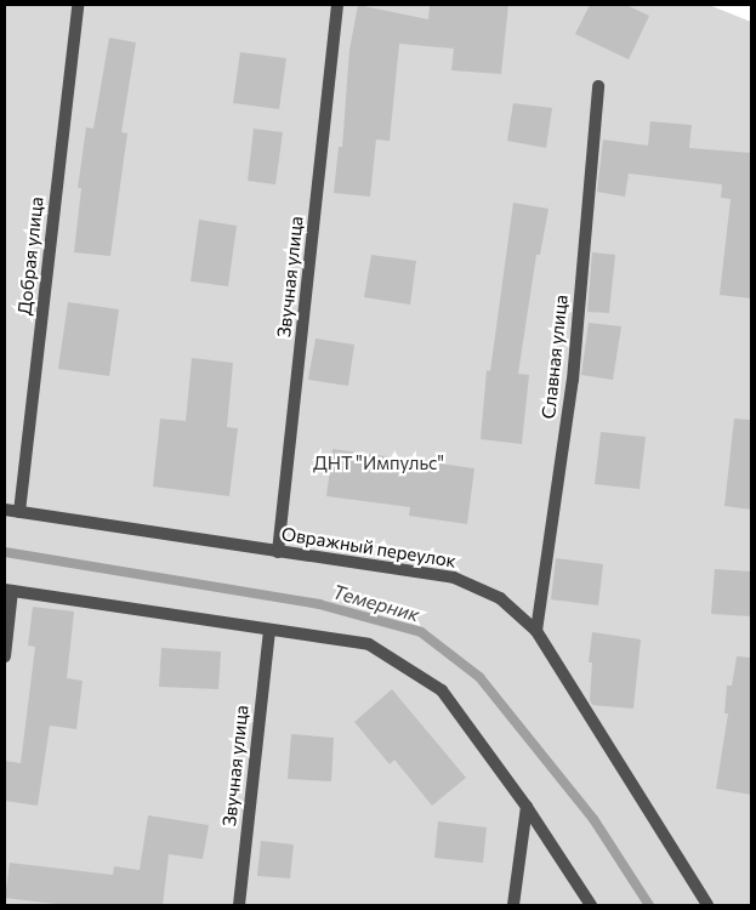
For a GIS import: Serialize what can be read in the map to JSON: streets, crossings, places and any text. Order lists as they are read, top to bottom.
{
  "streets": {
    "lane": [
      "Добрая улица",
      "Звучная улица",
      "Славная улица",
      "Овражный переулок"
    ]
  },
  "crossings": [
    ["Добрая улица", "Овражный переулок"],
    ["Звучная улица", "Овражный переулок"],
    ["Славная улица", "Овражный переулок"]
  ],
  "water": ["Темерник"],
  "parks": ["ДНТ \"Импульс\""]
}
